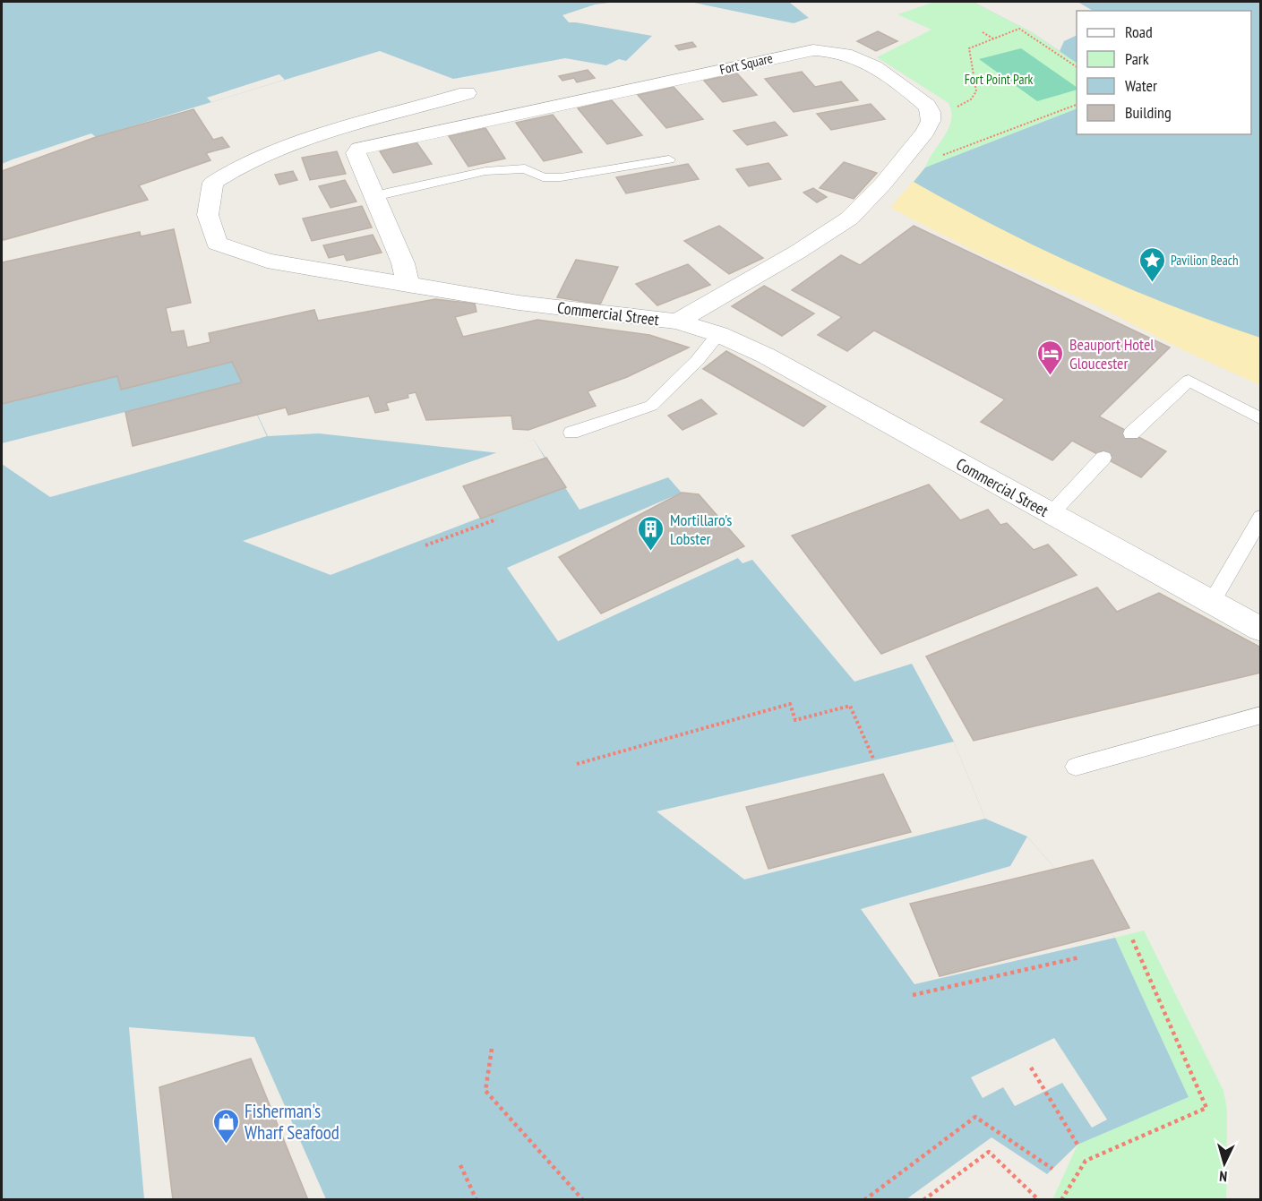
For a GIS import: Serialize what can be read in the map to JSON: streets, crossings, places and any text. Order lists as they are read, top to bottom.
{
  "streets": {
    "street": ["Fort Square", "Commercial Street"]
  },
  "crossings": [
    ["Fort Square", "Commercial Street"]
  ],
  "parks": ["Fort Point Park"],
  "places": {
    "place": ["Pavilion Beach"],
    "hotel": ["Beauport Hotel Gloucester"],
    "building": ["Mortillaro's Lobster"],
    "shop": ["Fisherman's Wharf Seafood"]
  },
  "legend": [
    "Road",
    "Park",
    "Water",
    "Building"
  ],
  "north": "bottom"
}
